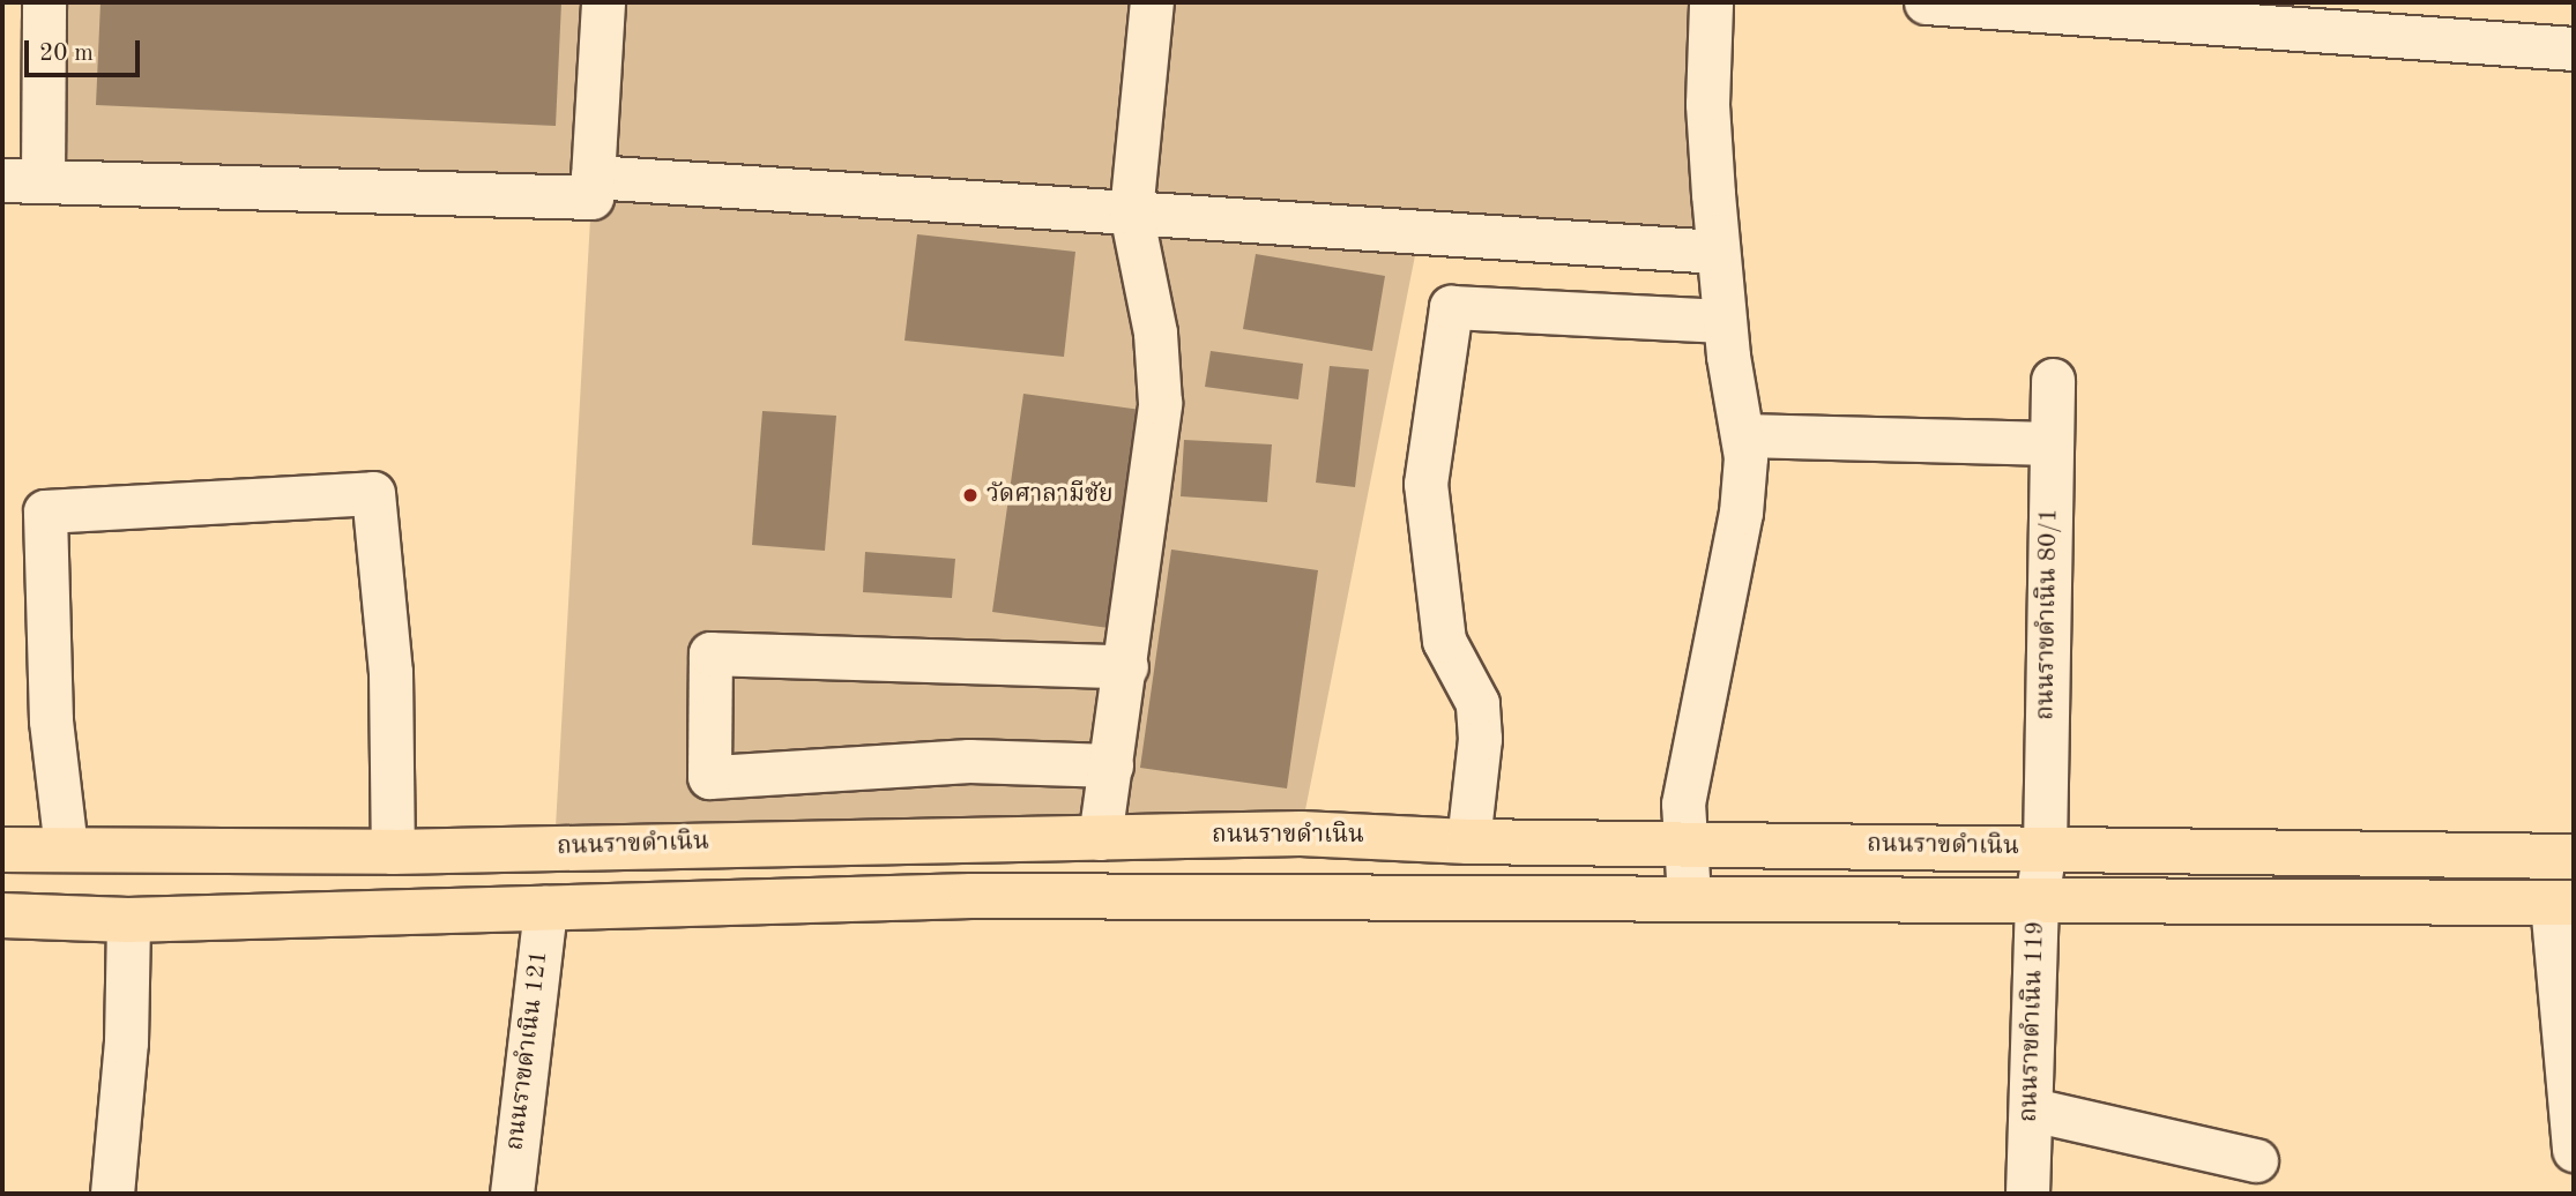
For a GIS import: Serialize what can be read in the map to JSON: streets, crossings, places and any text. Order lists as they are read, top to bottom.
{
  "streets": {
    "main road": ["ถนนราขดำเนิน"],
    "street": ["ถนนราขดำเนิน 80/1", "ถนนราขดำเนิน 119", "ถนนราขดำเนิน 121"]
  },
  "crossings": [
    ["ถนนราขดำเนิน 80/1", "ถนนราขดำเนิน"],
    ["ถนนราขดำเนิน 80/1", "ถนนราขดำเนิน 119"],
    ["ถนนราขดำเนิน", "ถนนราขดำเนิน 119"]
  ],
  "places": ["วัดศาลามีชัย"],
  "scale_bar": "20 m"
}
